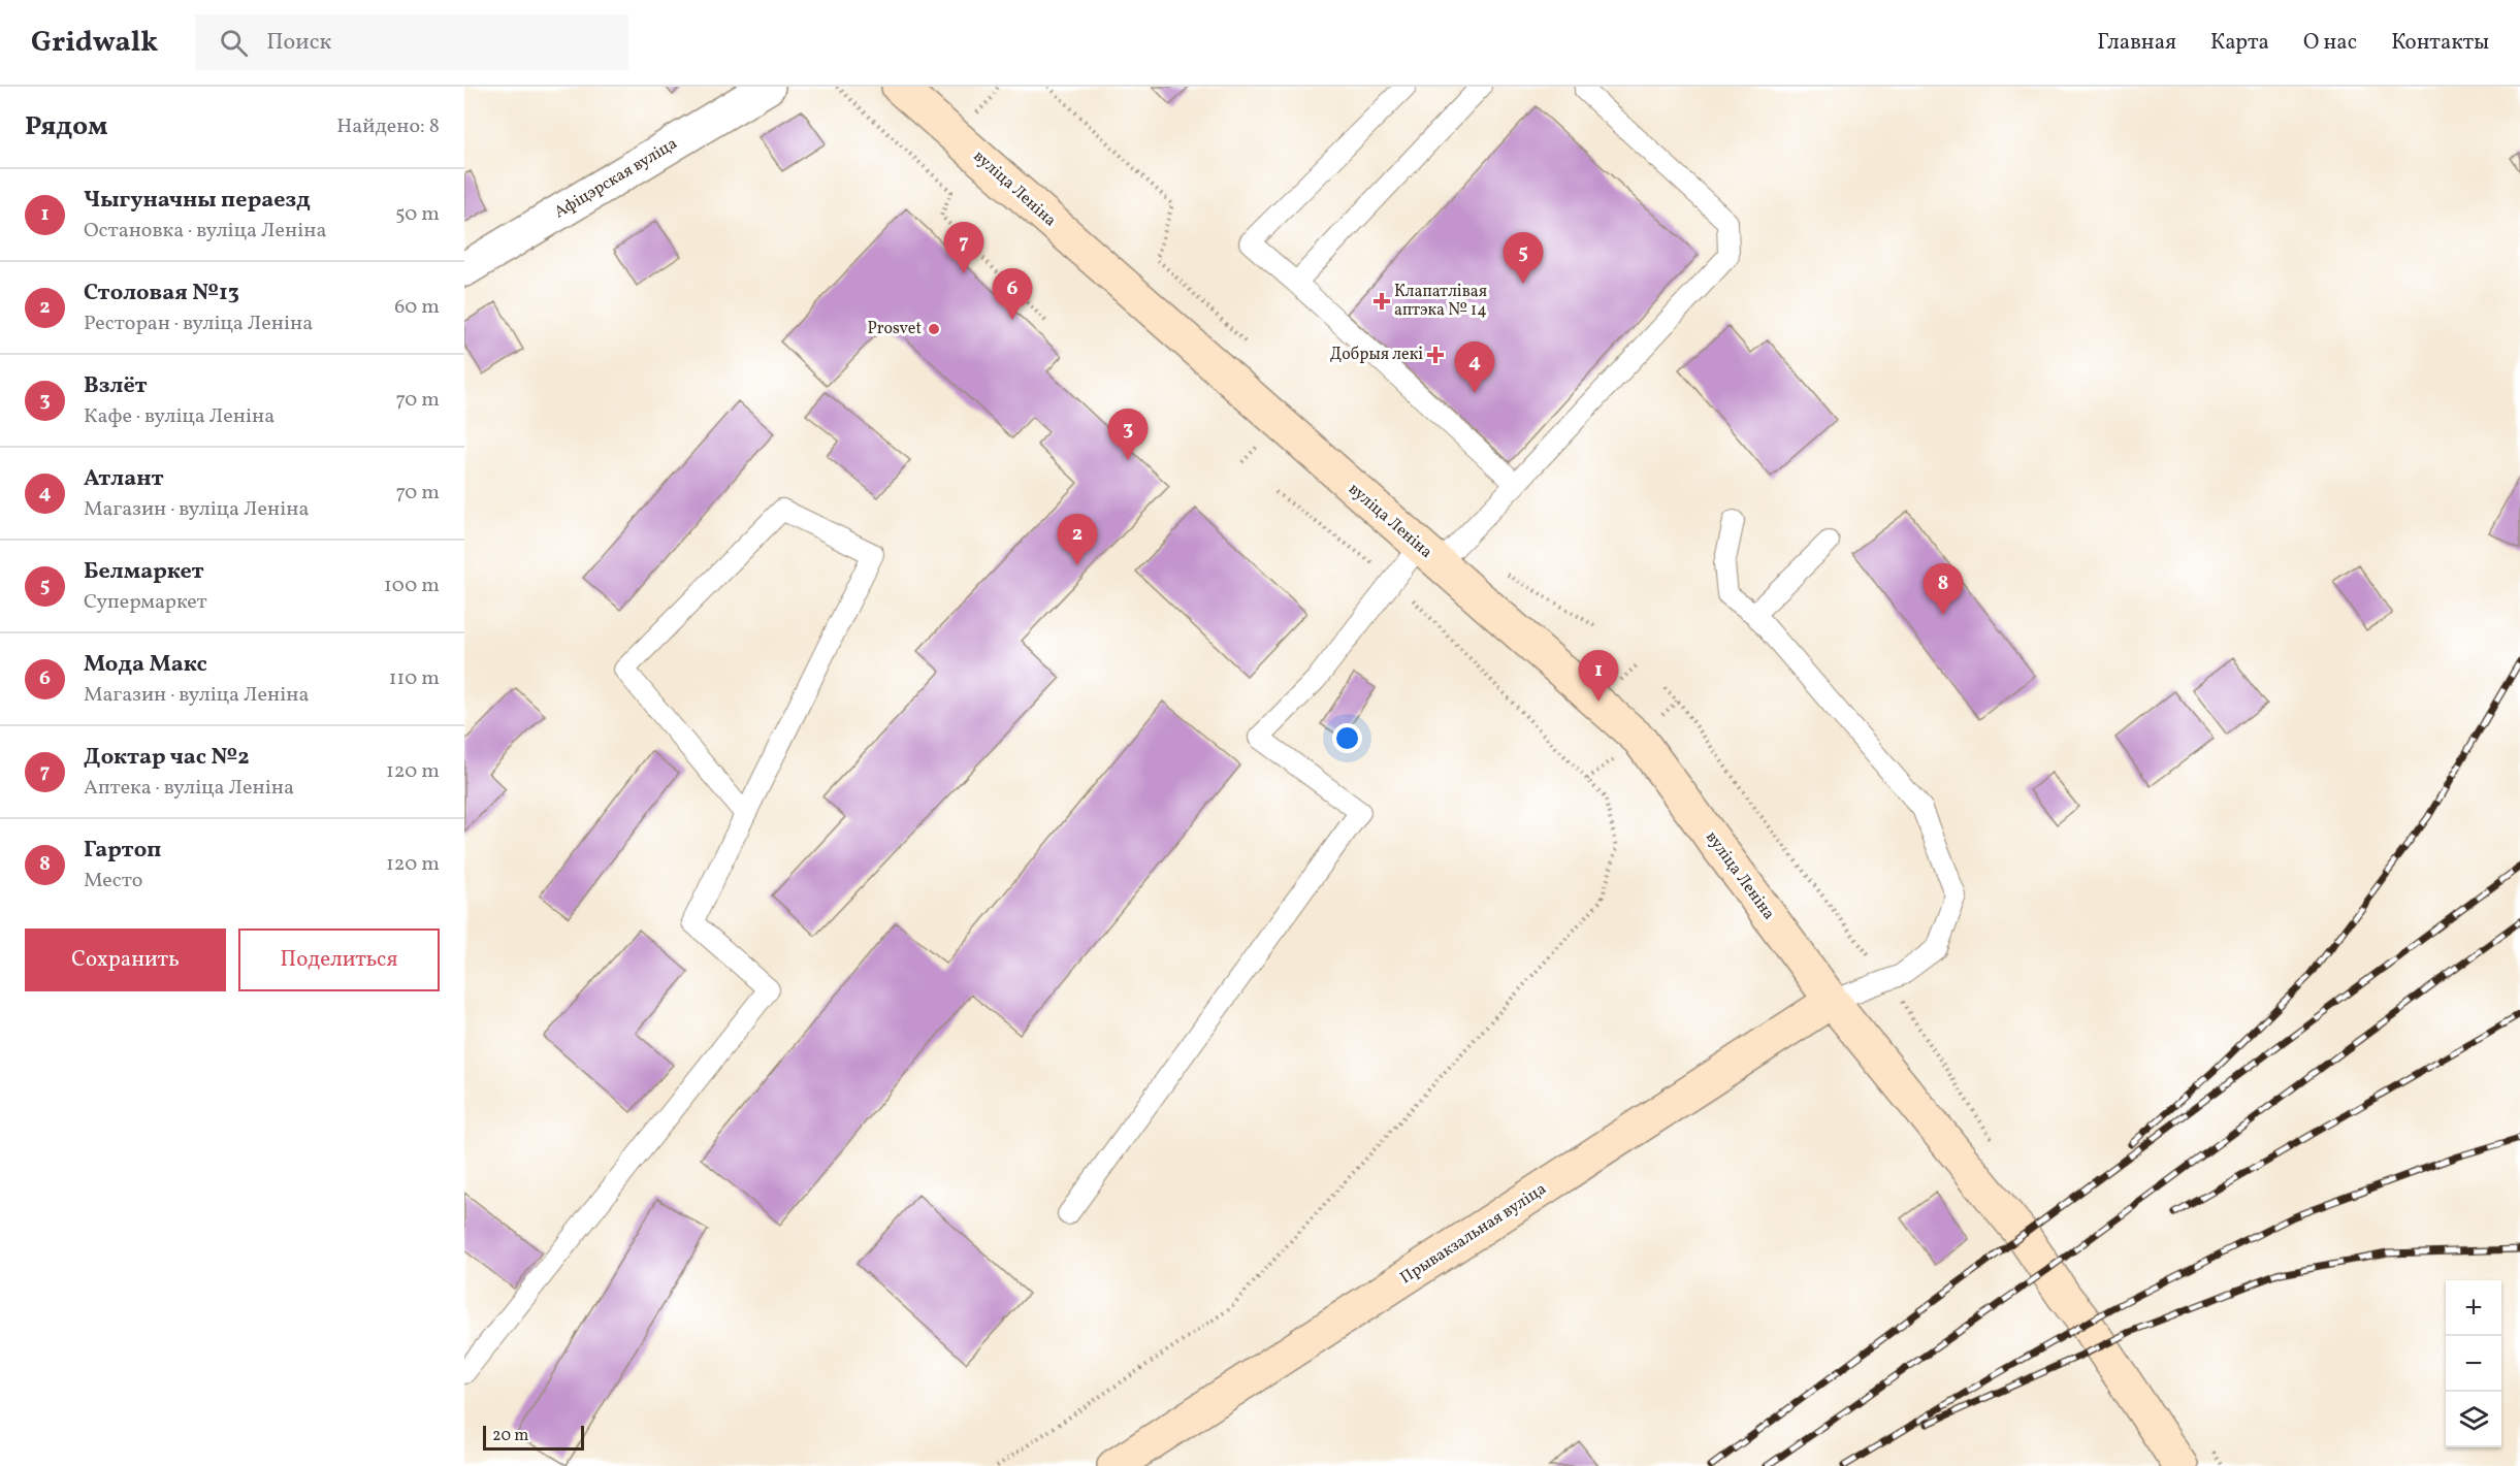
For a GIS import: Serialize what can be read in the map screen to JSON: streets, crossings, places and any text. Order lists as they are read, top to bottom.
{
  "streets": {
    "main road": ["вуліца Леніна", "Прывакзальная вуліца"],
    "street": ["Афіцэрская вуліца"]
  },
  "crossings": [
    ["вуліца Леніна", "Прывакзальная вуліца"]
  ],
  "places": {
    "health": ["Клапатлівая аптэка № 14", "Добрыя лекі"],
    "other": ["Prosvet"]
  },
  "scale_bar": "20 m",
  "page": {
    "header": "Gridwalk",
    "search": "Поиск",
    "nav": [
      "Главная",
      "Карта",
      "О нас",
      "Контакты"
    ],
    "heading": ["Рядом", "Найдено: 8"],
    "list": [
      {
        "mark": "1",
        "name": "Чыгуначны пераезд",
        "note": "Остановка · вуліца Леніна",
        "value": "50 m"
      },
      {
        "mark": "2",
        "name": "Столовая №13",
        "note": "Ресторан · вуліца Леніна",
        "value": "60 m"
      },
      {
        "mark": "3",
        "name": "Взлёт",
        "note": "Кафе · вуліца Леніна",
        "value": "70 m"
      },
      {
        "mark": "4",
        "name": "Атлант",
        "note": "Магазин · вуліца Леніна",
        "value": "70 m"
      },
      {
        "mark": "5",
        "name": "Белмаркет",
        "note": "Супермаркет",
        "value": "100 m"
      },
      {
        "mark": "6",
        "name": "Мода Макс",
        "note": "Магазин · вуліца Леніна",
        "value": "110 m"
      },
      {
        "mark": "7",
        "name": "Доктар час №2",
        "note": "Аптека · вуліца Леніна",
        "value": "120 m"
      },
      {
        "mark": "8",
        "name": "Гартоп",
        "note": "Место",
        "value": "120 m"
      }
    ],
    "pins": [
      "7",
      "5",
      "6",
      "4",
      "3",
      "2",
      "8",
      "1"
    ],
    "buttons": ["Сохранить", "Поделиться"],
    "map_buttons": ["+", "−"],
    "scale": "20 m"
  }
}
